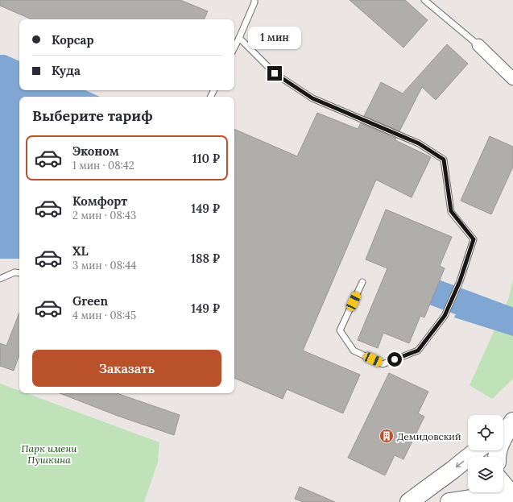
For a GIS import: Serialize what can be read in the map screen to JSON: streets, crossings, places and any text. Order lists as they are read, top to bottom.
{
  "parks": ["Парк имени Пушкина"],
  "places": {
    "building": ["Демидовский"]
  },
  "page": {
    "banner": ["Корсар", "Куда"],
    "bubble": "1 мин",
    "heading": "Выберите тариф",
    "list": [
      {
        "name": "Эконом",
        "note": "1 мин · 08:42",
        "value": "110 ₽"
      },
      {
        "name": "Комфорт",
        "note": "2 мин · 08:43",
        "value": "149 ₽"
      },
      {
        "name": "XL",
        "note": "3 мин · 08:44",
        "value": "188 ₽"
      },
      {
        "name": "Green",
        "note": "4 мин · 08:45",
        "value": "149 ₽"
      }
    ],
    "buttons": "Заказать"
  }
}
